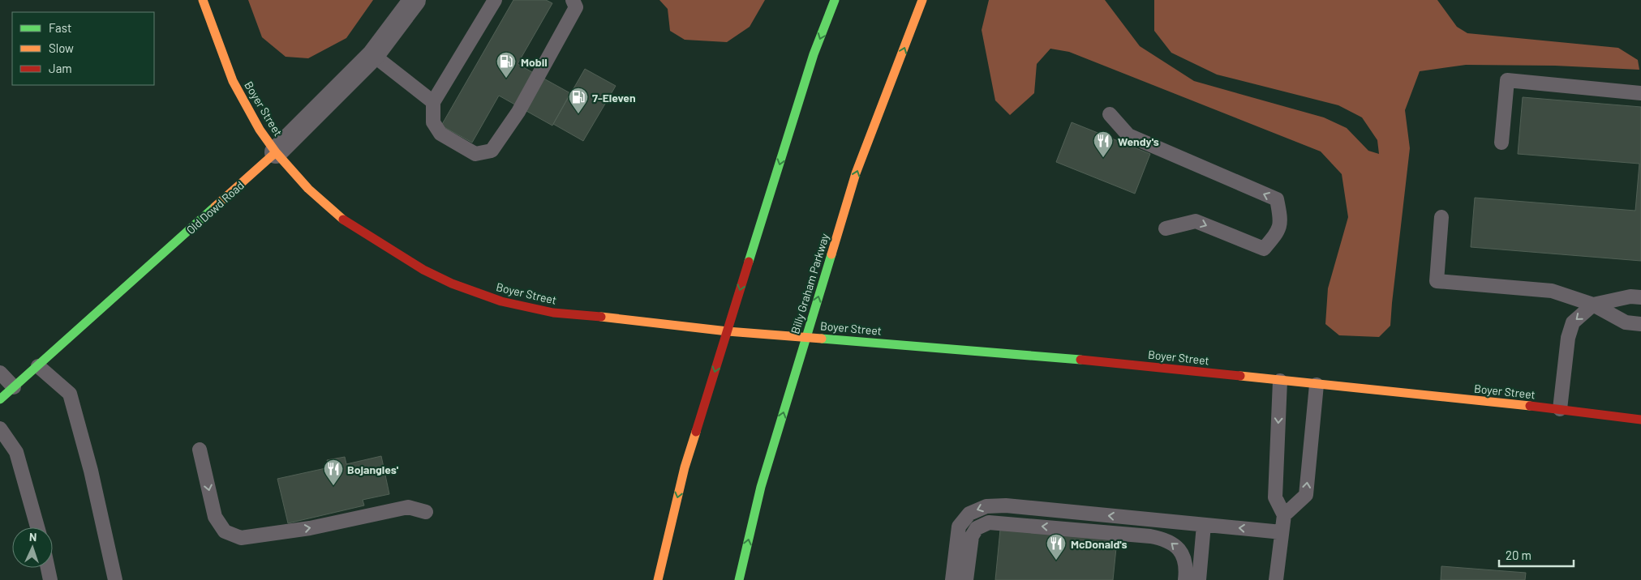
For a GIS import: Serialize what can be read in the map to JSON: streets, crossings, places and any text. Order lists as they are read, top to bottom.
{
  "streets": {
    "main road": ["Boyer Street", "Old Dowd Road", "Billy Graham Parkway"]
  },
  "crossings": [
    ["Boyer Street", "Old Dowd Road"],
    ["Boyer Street", "Billy Graham Parkway"]
  ],
  "places": {
    "fuel station": ["Mobil", "7-Eleven"],
    "restaurant": ["Wendy's", "Bojangles'", "McDonald's"]
  },
  "legend": ["Fast", "Slow", "Jam"],
  "scale_bar": "20 m",
  "north": "top"
}
